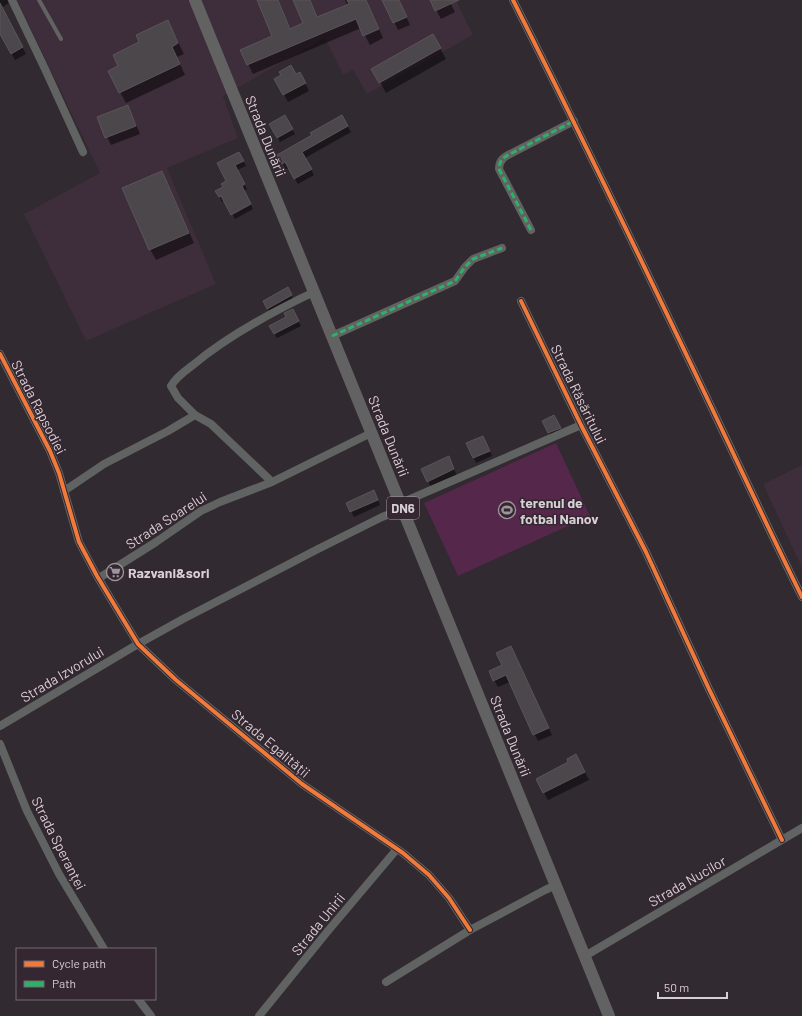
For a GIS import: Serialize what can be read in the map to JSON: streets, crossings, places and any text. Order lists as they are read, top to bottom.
{
  "streets": {
    "main road": ["Strada Dunării", "DN6"],
    "street": [
      "Strada Răsăritului",
      "Strada Rapsodiei",
      "Strada Soarelui",
      "Strada Izvorului",
      "Strada Egalității",
      "Strada Speranței",
      "Strada Nucilor",
      "Strada Unirii"
    ]
  },
  "crossings": [
    ["Strada Dunării", "Strada Răsăritului"],
    ["Strada Dunării", "Strada Soarelui"],
    ["Strada Dunării", "Strada Nucilor"],
    ["Strada Răsăritului", "Strada Nucilor"],
    ["Strada Rapsodiei", "Strada Soarelui"],
    ["Strada Rapsodiei", "Strada Izvorului"],
    ["Strada Rapsodiei", "Strada Egalității"],
    ["Strada Izvorului", "Strada Egalității"],
    ["Strada Egalității", "Strada Unirii"]
  ],
  "places": {
    "sports": ["terenul de fotbal Nanov"],
    "supermarket": ["Razvani&sori"]
  },
  "legend": ["Cycle path", "Path"],
  "scale_bar": "50 m"
}
